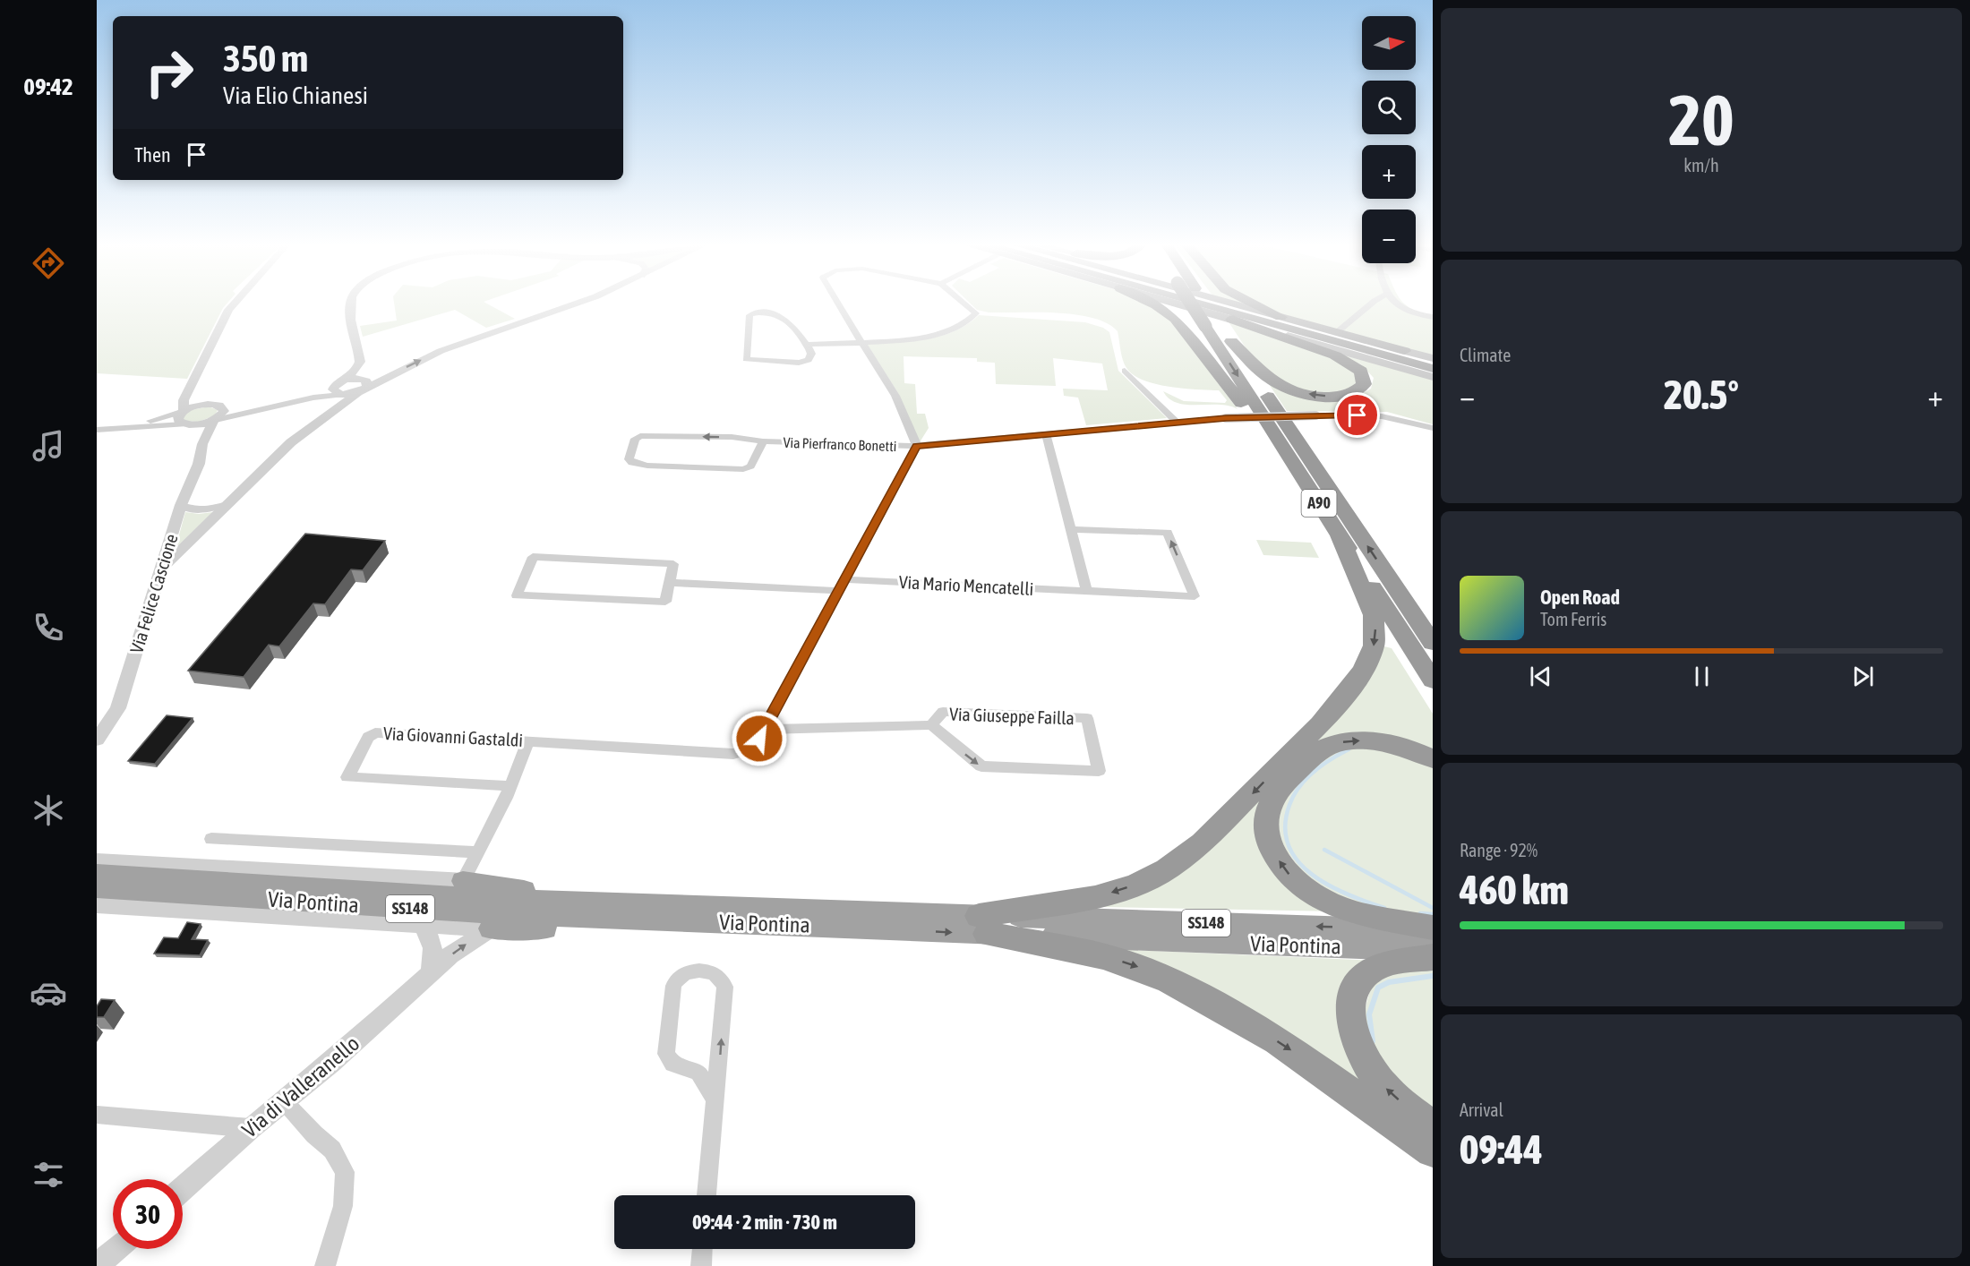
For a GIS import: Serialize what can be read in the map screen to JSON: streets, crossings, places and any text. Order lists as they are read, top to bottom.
{
  "streets": {
    "highway": ["A90", "Via Pontina", "SS148"],
    "street": [
      "Via Pierfranco Bonetti",
      "Via Mario Mencatelli",
      "Via Felice Cascione",
      "Via Giuseppe Failla",
      "Via Giovanni Gastaldi",
      "Via di Valleranello"
    ]
  },
  "crossings": [
    ["Via Giuseppe Failla", "Via Giovanni Gastaldi"],
    ["Via Pontina", "Via di Valleranello"]
  ],
  "north": "right",
  "page": {
    "tabs": "09:42",
    "tile": [
      ["20", "km/h"],
      "Climate",
      ["Range · 92%", "460 km"],
      ["Arrival", "09:44"]
    ],
    "map_buttons": ["+", "−"],
    "turn": ["350 m", "Via Elio Chianesi"],
    "then": "Then",
    "heat": ["−", "20.5°", "+"],
    "song": ["Open Road", "Tom Ferris"],
    "limit": "30",
    "trip": "09:44 · 2 min · 730 m"
  }
}
